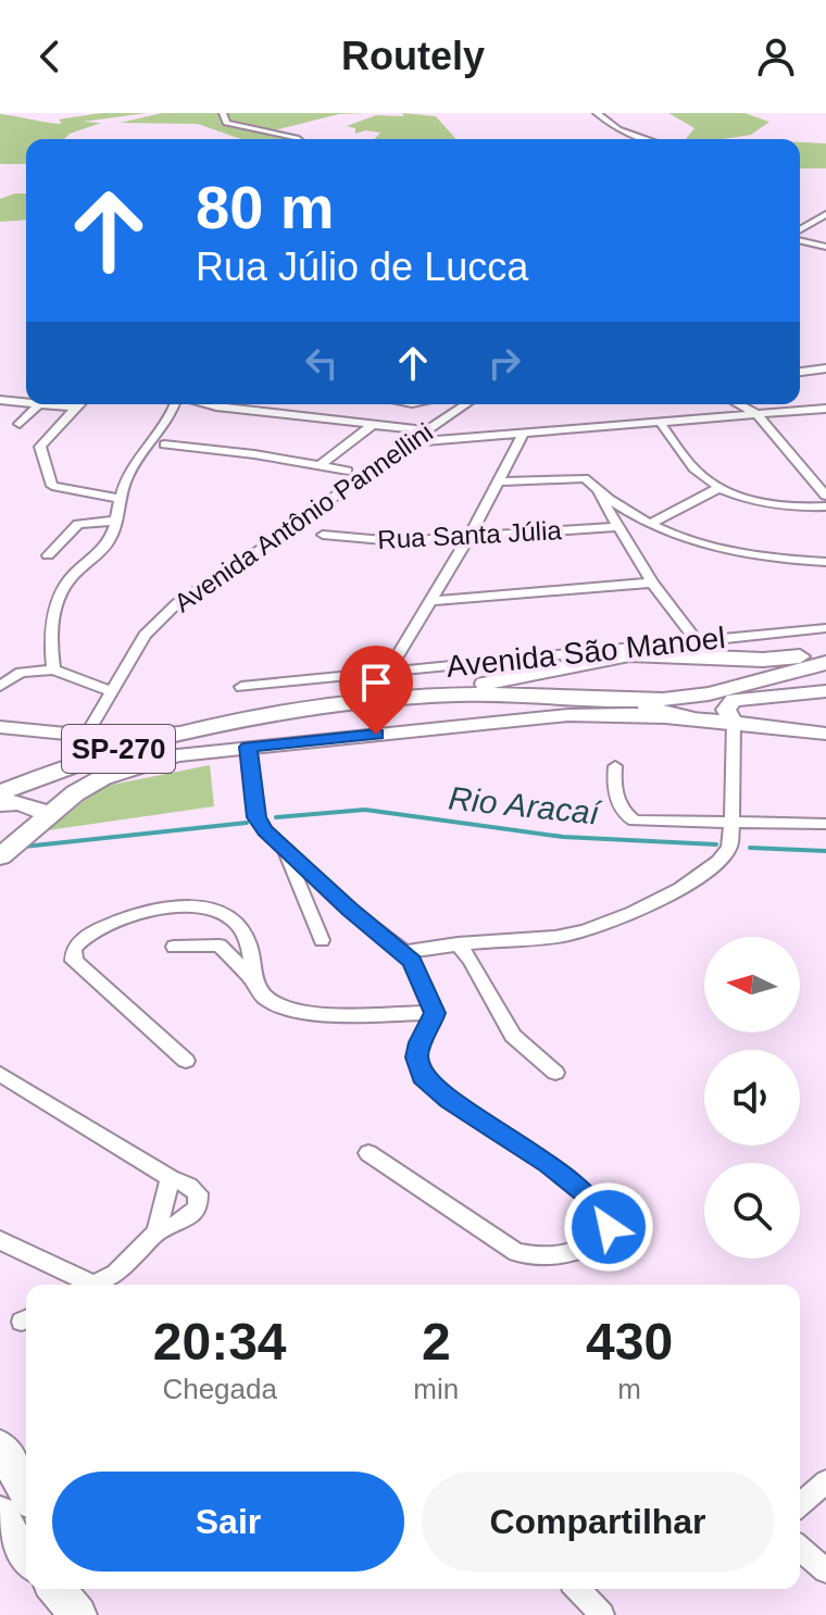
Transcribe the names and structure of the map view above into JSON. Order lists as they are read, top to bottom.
{
  "streets": {
    "main road": ["SP-270"],
    "street": ["Avenida Antônio Pannellini", "Rua Santa Júlia", "Avenida São Manoel"]
  },
  "crossings": [
    ["Avenida Antônio Pannellini", "SP-270"]
  ],
  "water": ["Rio Aracaí"],
  "north": "left",
  "page": {
    "header": "Routely",
    "turn": ["80 m", "Rua Júlio de Lucca"],
    "eta": [
      "20:34",
      "Chegada",
      "2",
      "min",
      "430",
      "m"
    ],
    "buttons": ["Sair", "Compartilhar"]
  }
}
